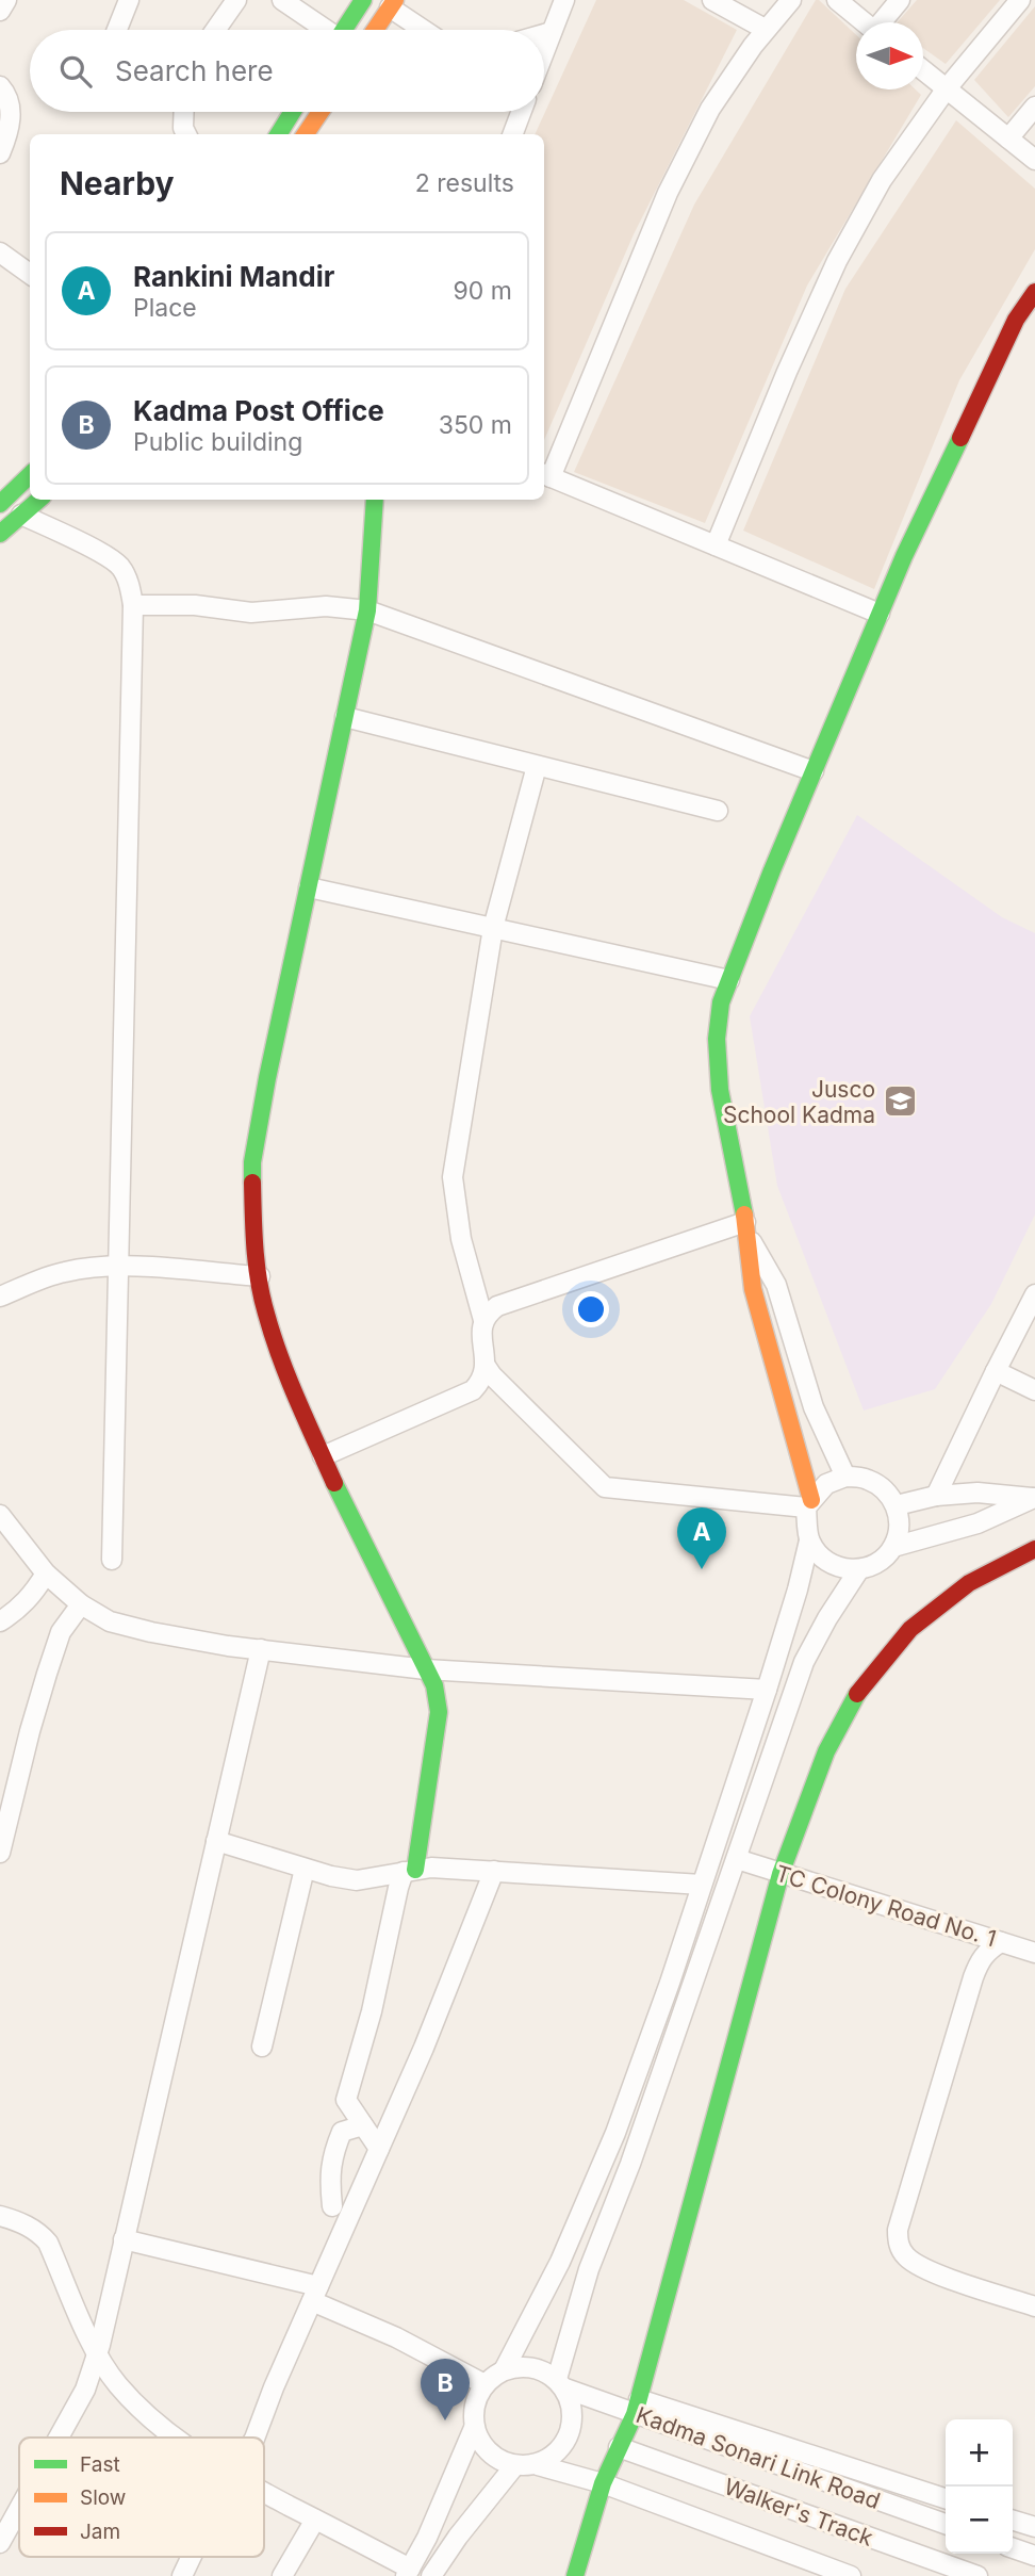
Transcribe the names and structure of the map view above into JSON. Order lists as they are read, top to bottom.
{
  "streets": {
    "street": ["TC Colony Road No. 1", "Kadma Sonari Link Road", "Walker's Track"]
  },
  "places": {
    "school or university": ["Jusco School Kadma"]
  },
  "legend": ["Fast", "Slow", "Jam"],
  "north": "right",
  "page": {
    "search": "Search here",
    "heading": ["Nearby", "2 results"],
    "list": [
      {
        "mark": "A",
        "name": "Rankini Mandir",
        "note": "Place",
        "value": "90 m"
      },
      {
        "mark": "B",
        "name": "Kadma Post Office",
        "note": "Public building",
        "value": "350 m"
      }
    ],
    "pins": ["A", "B"],
    "map_buttons": ["+", "−"]
  }
}
